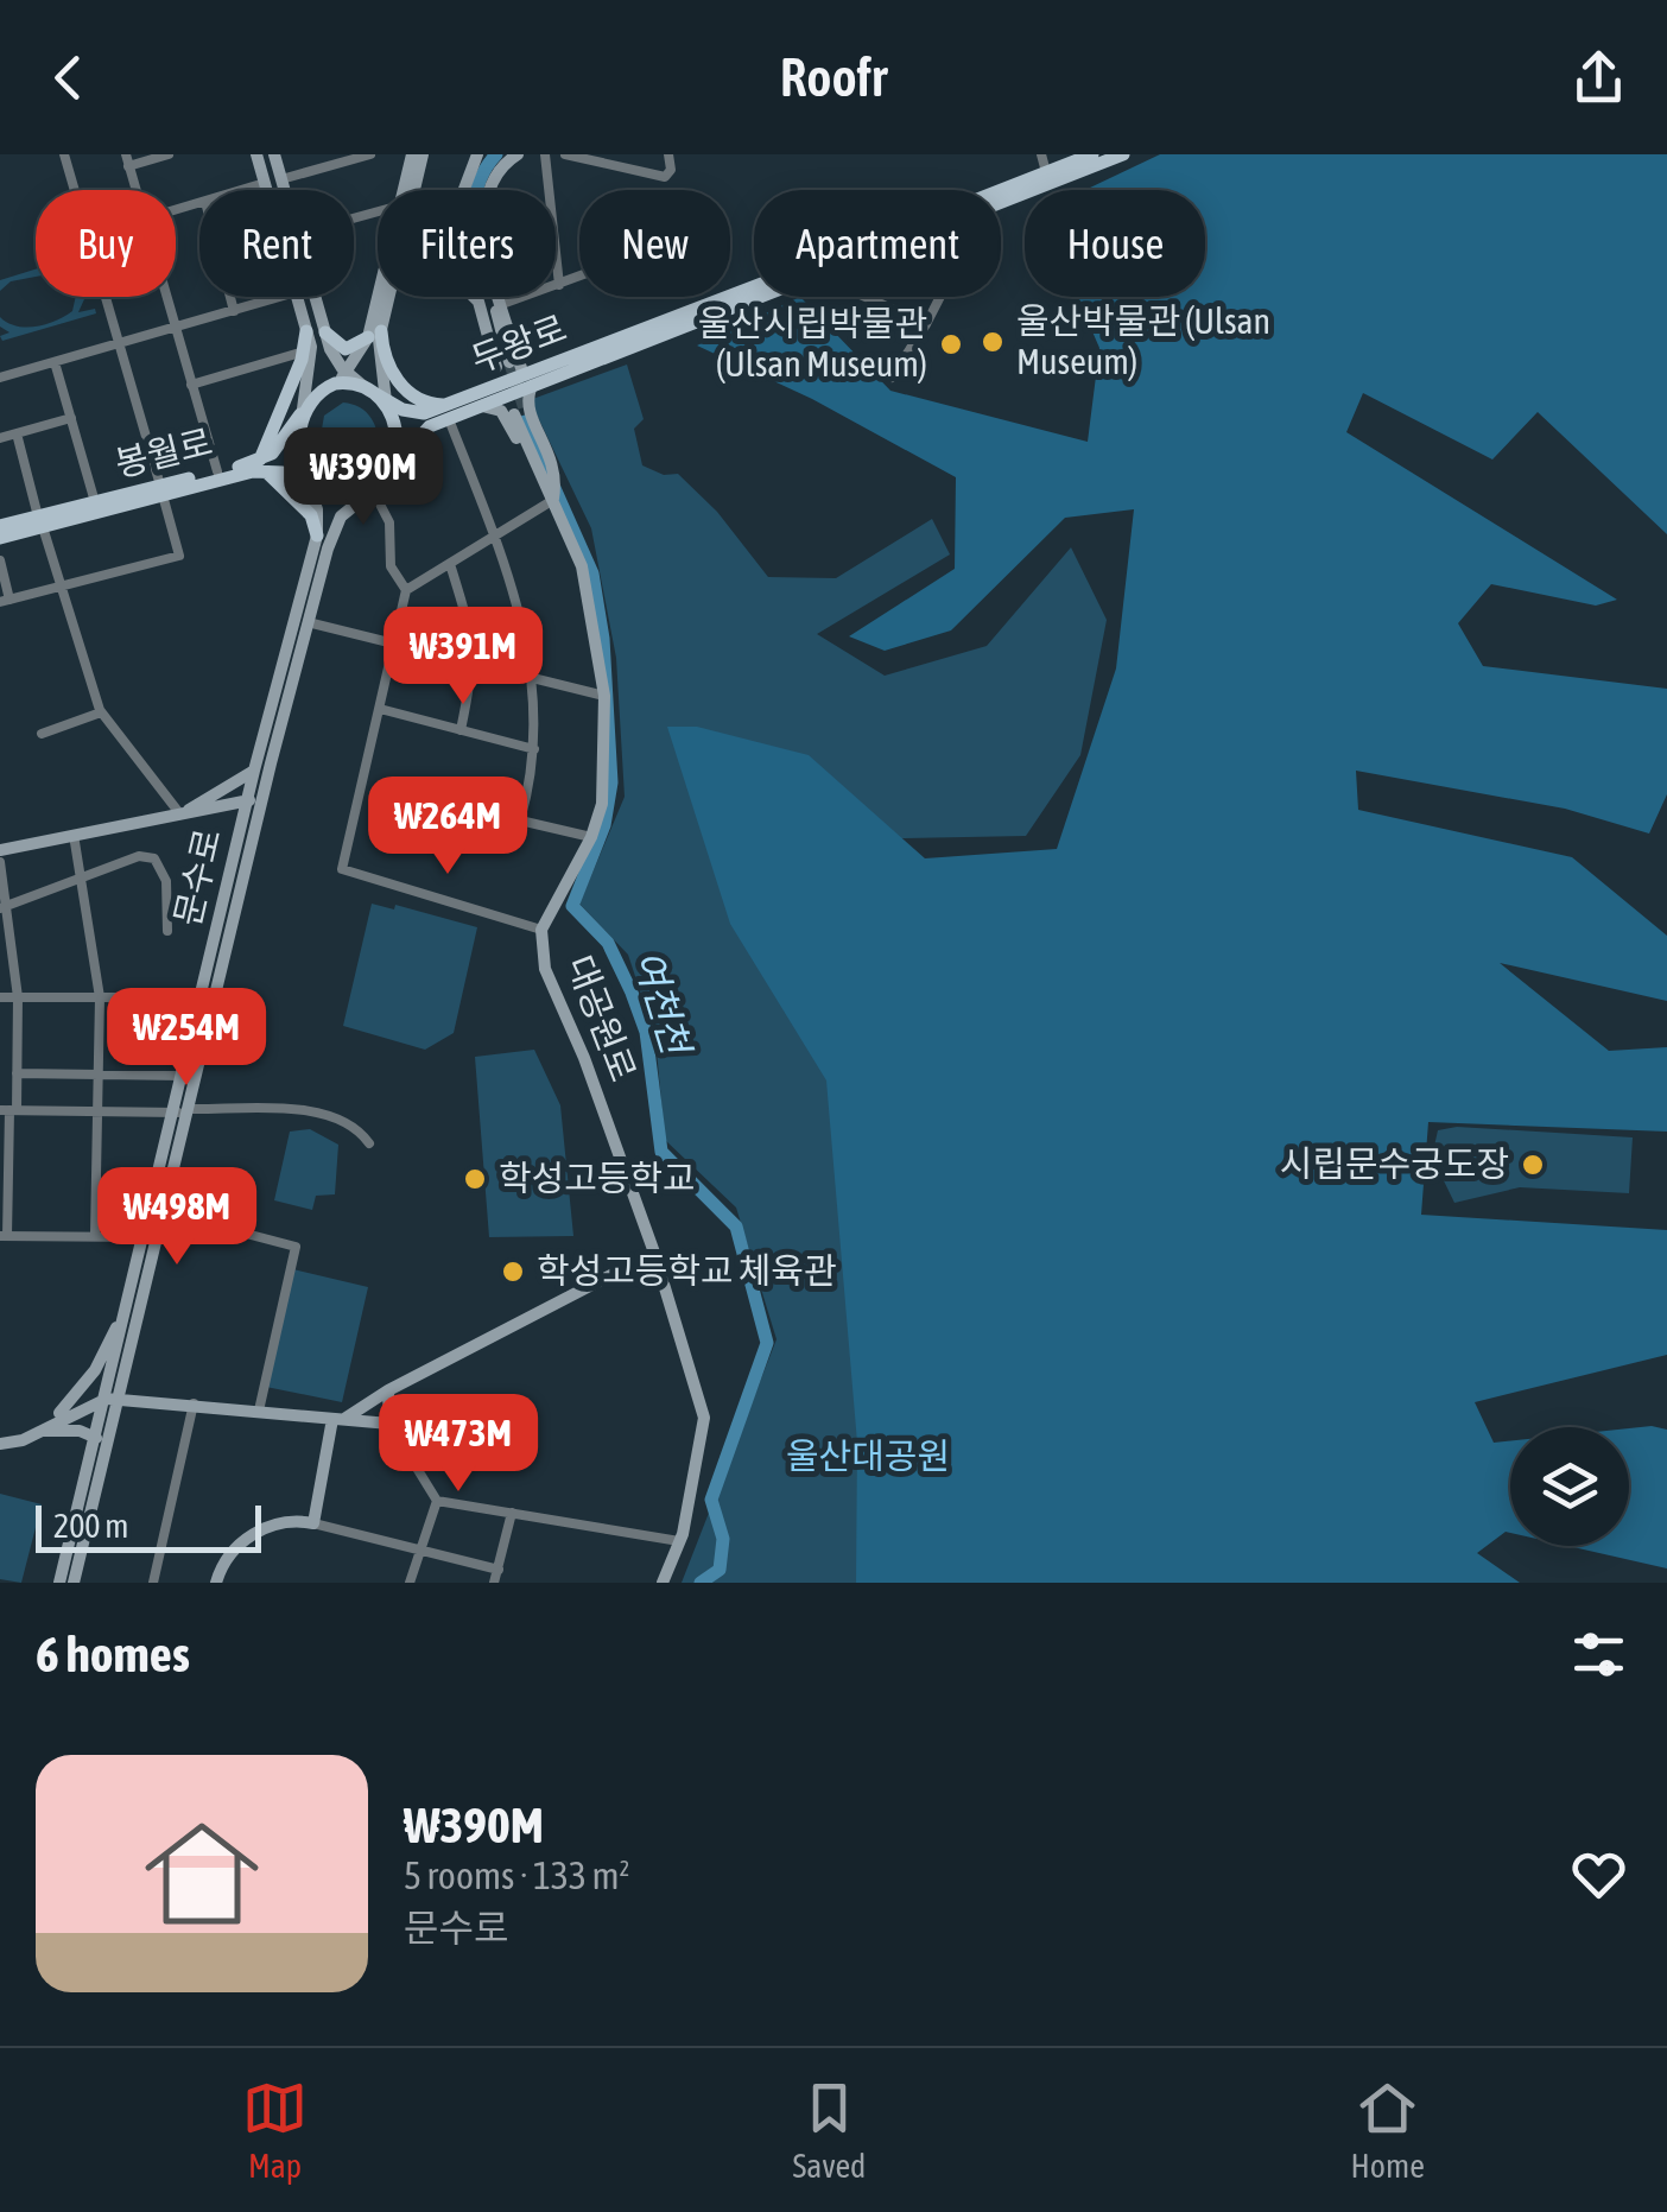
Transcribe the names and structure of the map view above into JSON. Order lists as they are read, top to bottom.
{
  "streets": {
    "main road": ["두왕로", "봉월로"],
    "street": ["문수로", "대공원로"]
  },
  "crossings": [
    ["두왕로", "봉월로"],
    ["두왕로", "문수로"],
    ["봉월로", "문수로"]
  ],
  "water": ["여천천"],
  "parks": ["울산대공원"],
  "places": [
    "울산박물관 (Ulsan Museum)",
    "울산시립박물관 (Ulsan Museum)",
    "시립문수궁도장",
    "학성고등학교",
    "학성고등학교 체육관"
  ],
  "scale_bar": "200 m",
  "page": {
    "header": "Roofr",
    "chip": [
      "Buy",
      "Rent",
      "Filters",
      "New",
      "Apartment",
      "House"
    ],
    "price": [
      "₩390M",
      "₩391M",
      "₩264M",
      "₩254M",
      "₩498M",
      "₩473M"
    ],
    "scale": "200 m",
    "heading": "6 homes",
    "list": [
      {
        "name": "₩390M",
        "note": "5 rooms · 133 m² · 문수로"
      }
    ],
    "tabs": ["Map", "Saved", "Home"]
  }
}
